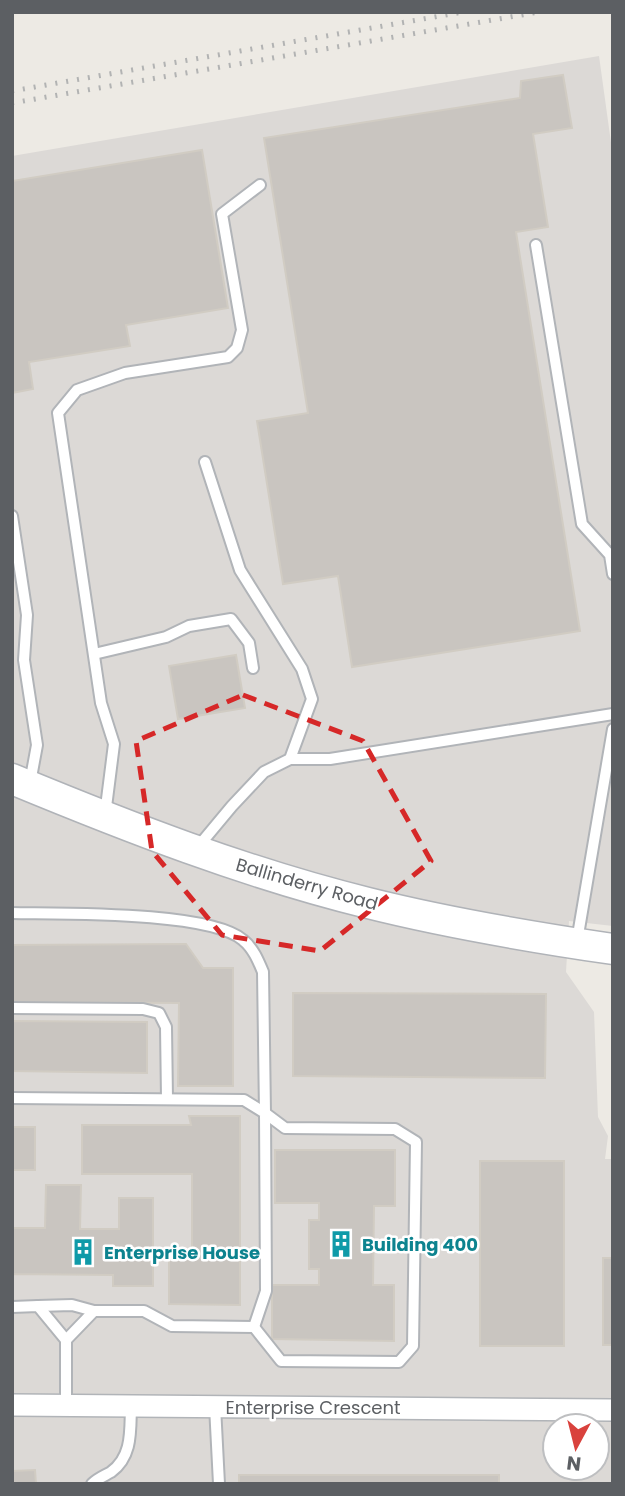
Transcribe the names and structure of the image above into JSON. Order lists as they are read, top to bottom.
{
  "streets": {
    "main road": ["Ballinderry Road"],
    "street": ["Enterprise Crescent"]
  },
  "places": {
    "building": ["Building 400", "Enterprise House"]
  },
  "north": "bottom"
}
